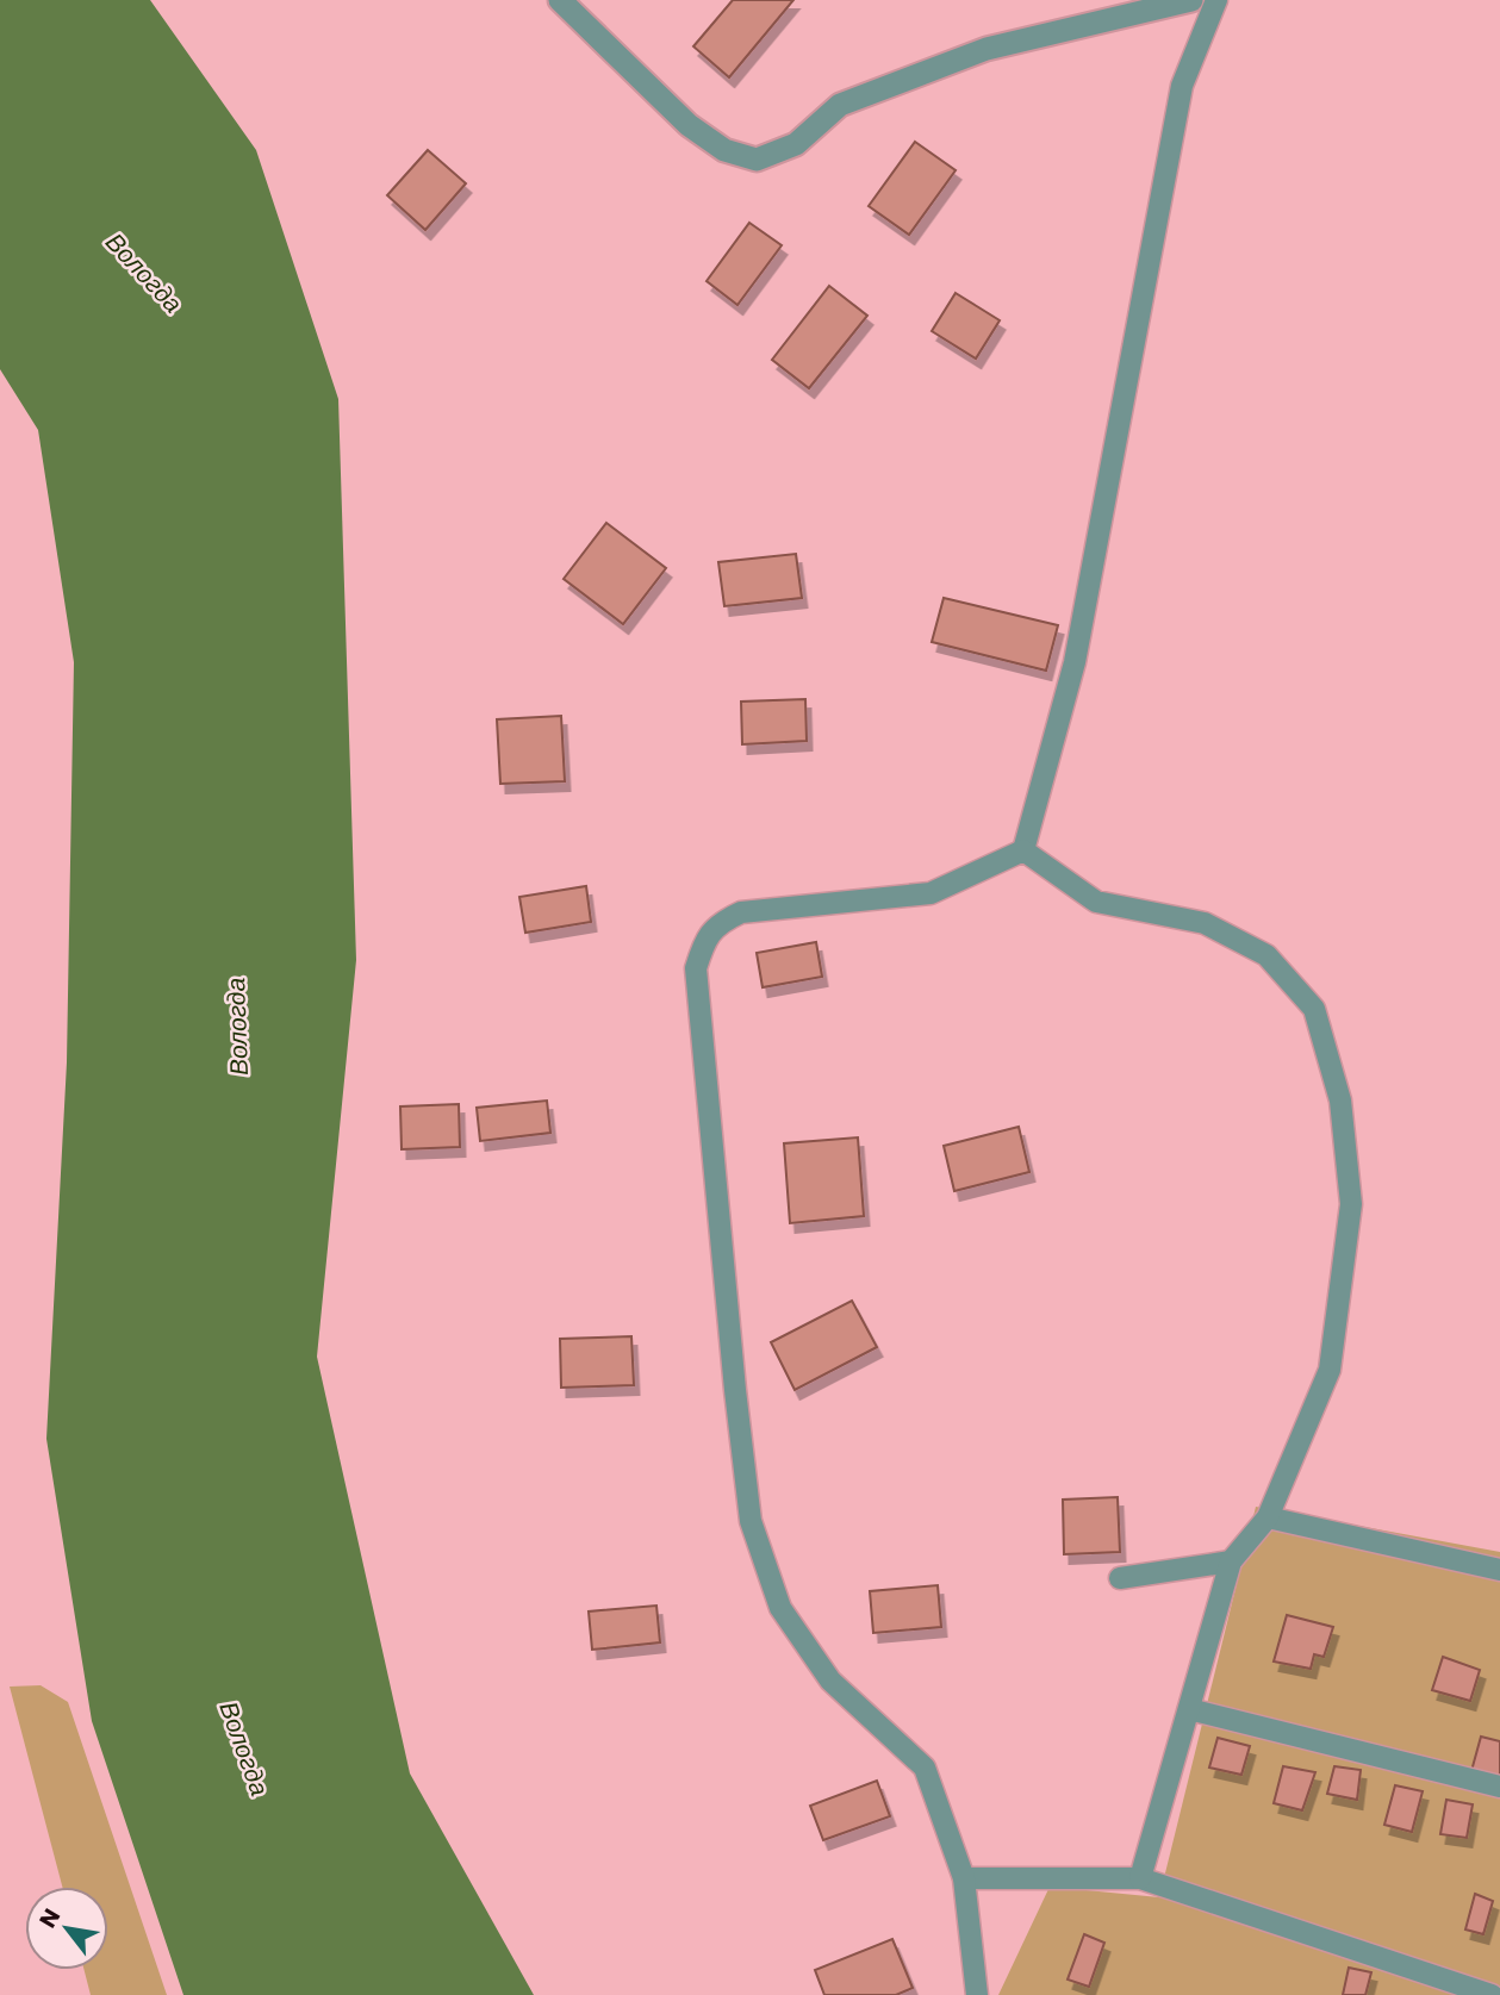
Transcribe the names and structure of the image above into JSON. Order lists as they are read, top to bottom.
{
  "water": ["Вологда"],
  "north": "top left"
}
